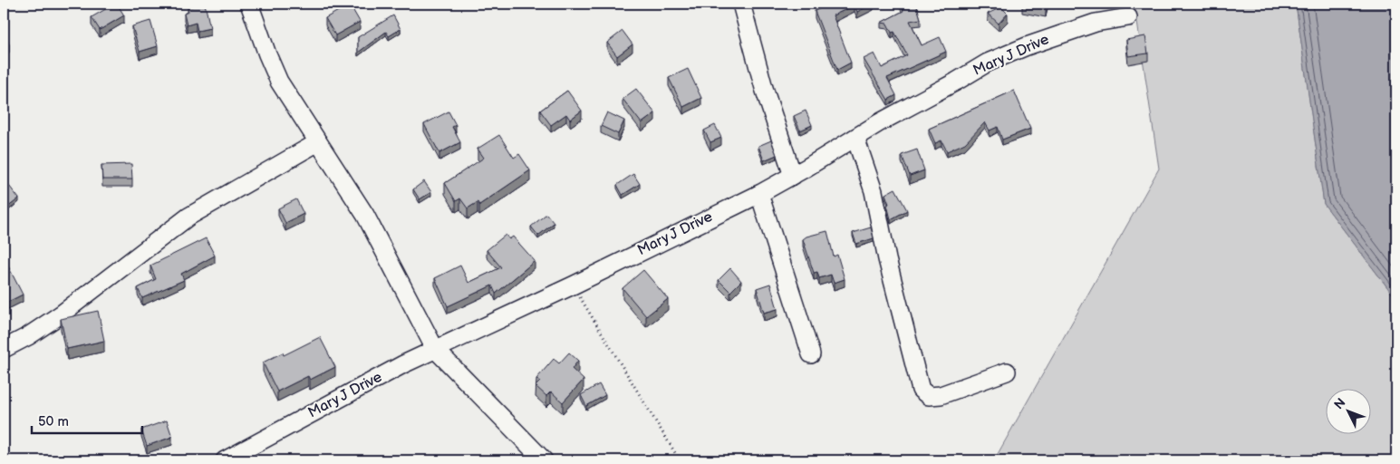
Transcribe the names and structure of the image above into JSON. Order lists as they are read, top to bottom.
{
  "streets": {
    "street": ["Mary J Drive"]
  },
  "scale_bar": "50 m",
  "north": "top left"
}
